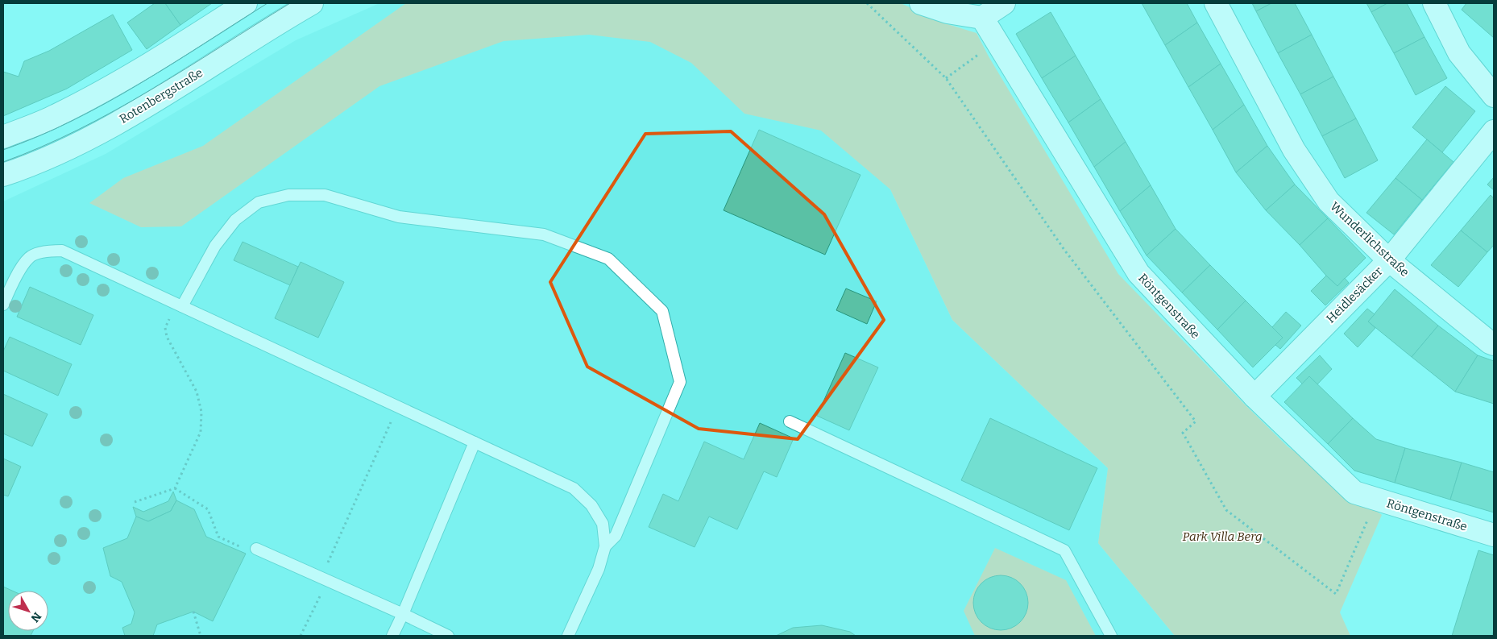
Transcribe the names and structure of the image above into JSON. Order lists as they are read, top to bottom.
{
  "streets": {
    "street": [
      "Rotenbergstraße",
      "Wunderlichstraße",
      "Heidlesäcker",
      "Röntgenstraße"
    ]
  },
  "crossings": [
    ["Wunderlichstraße", "Heidlesäcker"],
    ["Heidlesäcker", "Röntgenstraße"]
  ],
  "parks": ["Park Villa Berg"],
  "north": "bottom right"
}
